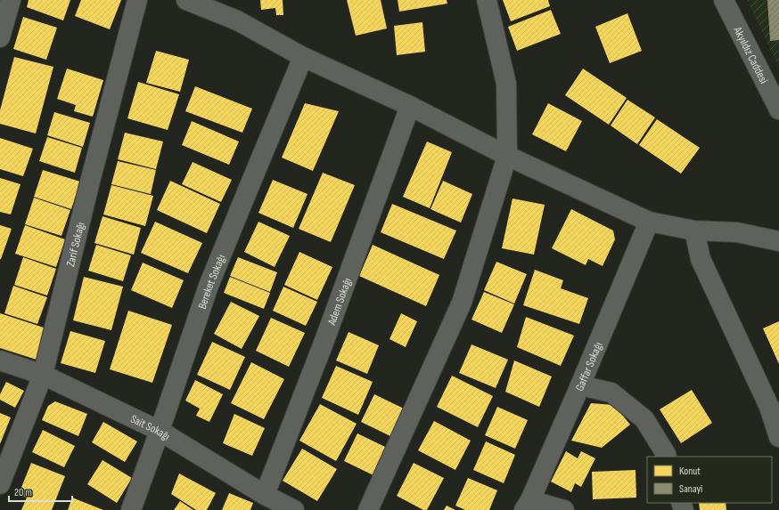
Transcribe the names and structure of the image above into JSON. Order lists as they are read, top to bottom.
{
  "streets": {
    "street": [
      "Akyıldız Caddesi",
      "Zarif Sokağı",
      "Bereket Sokağı",
      "Adem Sokağı",
      "Gaffar Sokağı",
      "Sait Sokağı"
    ]
  },
  "crossings": [
    ["Zarif Sokağı", "Sait Sokağı"],
    ["Bereket Sokağı", "Sait Sokağı"],
    ["Adem Sokağı", "Sait Sokağı"]
  ],
  "legend": ["Konut", "Sanayi"],
  "scale_bar": "20 m"
}
